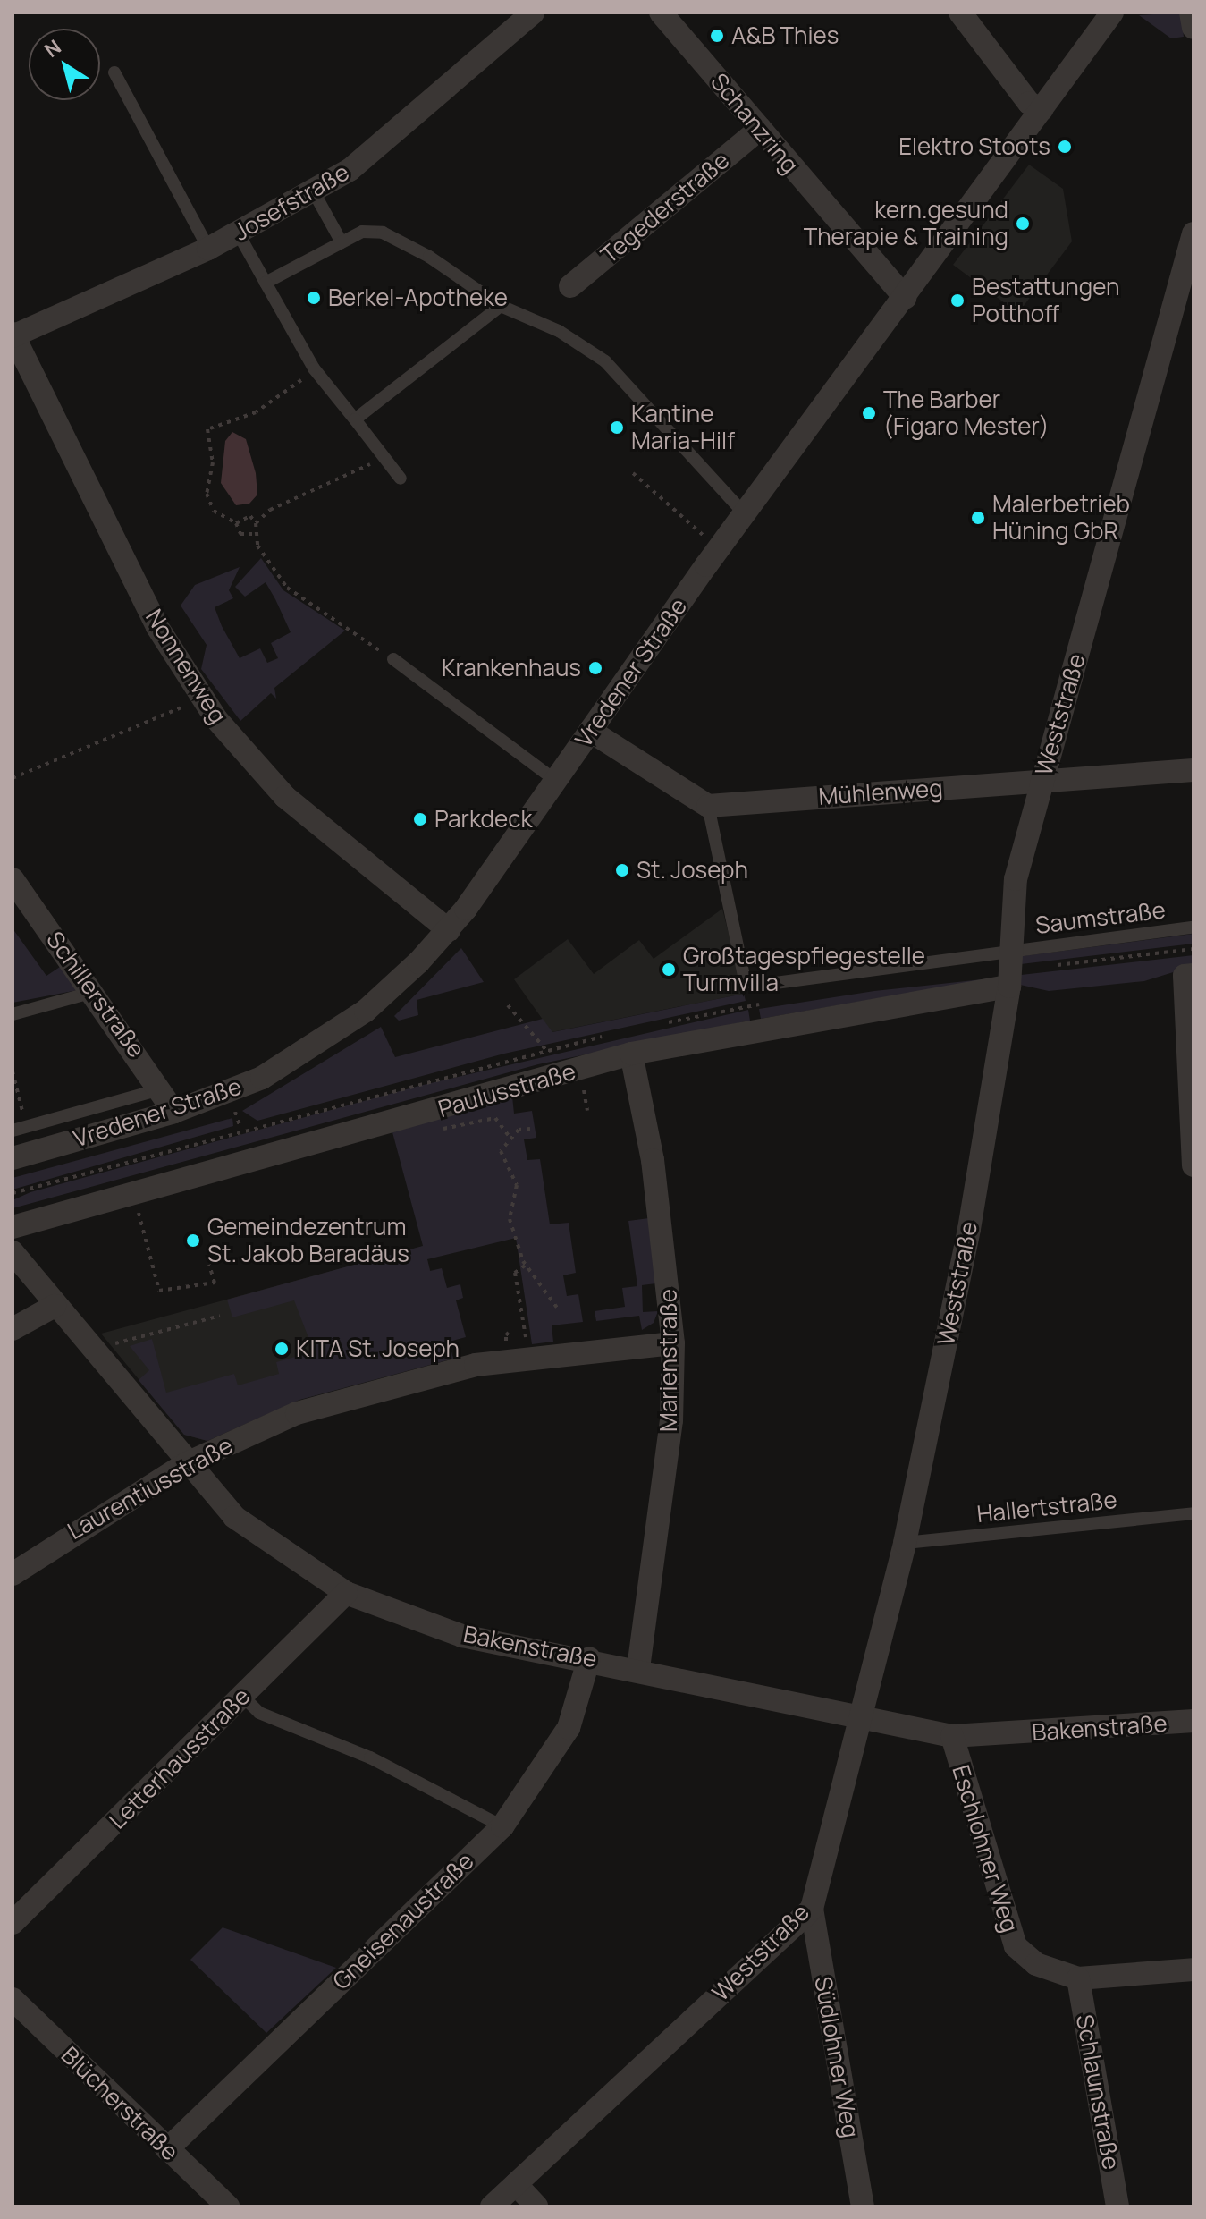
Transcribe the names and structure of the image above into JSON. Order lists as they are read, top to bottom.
{
  "streets": {
    "street": [
      "Schanzring",
      "Josefstraße",
      "Tegederstraße",
      "Nonnenweg",
      "Vredener Straße",
      "Weststraße",
      "Mühlenweg",
      "Schillerstraße",
      "Paulusstraße",
      "Marienstraße",
      "Laurentiusstraße",
      "Bakenstraße",
      "Letterhausstraße",
      "Eschlohner Weg",
      "Gneisenaustraße",
      "Südlohner Weg",
      "Schlaunstraße",
      "Blücherstraße"
    ],
    "lane": ["Saumstraße", "Hallertstraße"]
  },
  "crossings": [
    ["Schanzring", "Tegederstraße"],
    ["Schanzring", "Vredener Straße"],
    ["Josefstraße", "Nonnenweg"],
    ["Nonnenweg", "Vredener Straße"],
    ["Vredener Straße", "Schillerstraße"],
    ["Weststraße", "Mühlenweg"],
    ["Weststraße", "Saumstraße"],
    ["Weststraße", "Paulusstraße"],
    ["Weststraße", "Hallertstraße"],
    ["Weststraße", "Bakenstraße"],
    ["Weststraße", "Südlohner Weg"],
    ["Mühlenweg", "Saumstraße"],
    ["Paulusstraße", "Marienstraße"],
    ["Marienstraße", "Laurentiusstraße"],
    ["Marienstraße", "Bakenstraße"],
    ["Laurentiusstraße", "Bakenstraße"],
    ["Bakenstraße", "Letterhausstraße"],
    ["Bakenstraße", "Eschlohner Weg"],
    ["Bakenstraße", "Gneisenaustraße"],
    ["Eschlohner Weg", "Schlaunstraße"],
    ["Gneisenaustraße", "Blücherstraße"]
  ],
  "places": [
    "A&B Thies",
    "Elektro Stoots",
    "kern.gesund Therapie & Training",
    "Berkel-Apotheke",
    "Bestattungen Potthoff",
    "The Barber (Figaro Mester)",
    "Kantine Maria-Hilf",
    "Malerbetrieb Hüning GbR",
    "Krankenhaus",
    "Parkdeck",
    "St. Joseph",
    "Großtagespflegestelle Turmvilla",
    "Gemeindezentrum St. Jakob Baradäus",
    "KITA St. Joseph"
  ],
  "north": "top left"
}
